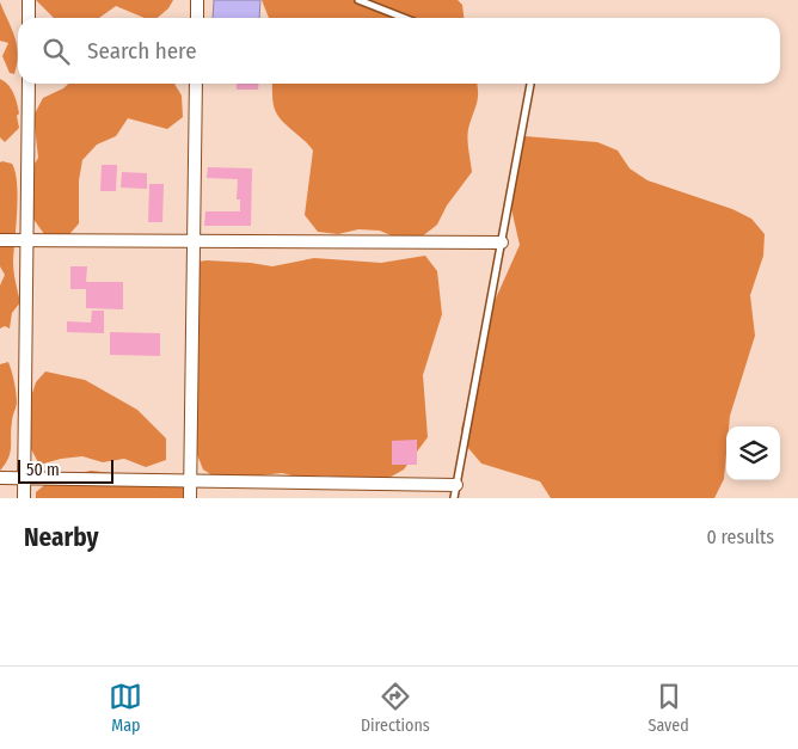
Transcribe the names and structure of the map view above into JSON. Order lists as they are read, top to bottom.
{
  "scale_bar": "50 m",
  "page": {
    "search": "Search here",
    "scale": "50 m",
    "heading": ["Nearby", "0 results"],
    "nav": ["Map", "Directions", "Saved"]
  }
}
